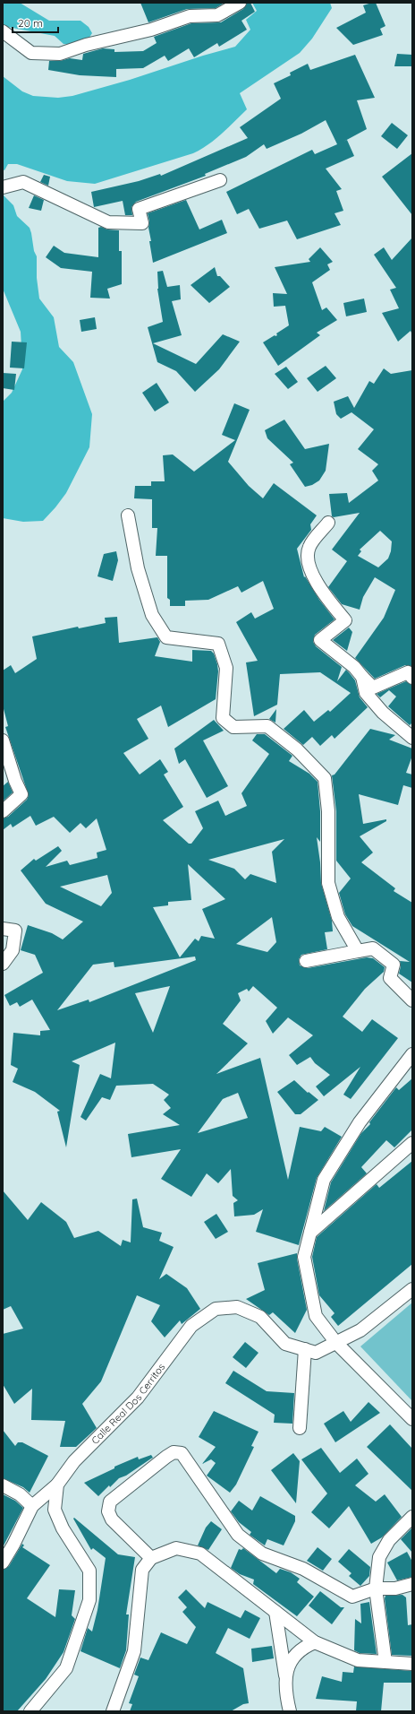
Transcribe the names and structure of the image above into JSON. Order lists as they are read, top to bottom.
{
  "streets": {
    "street": ["Calle Real Dos Cerritos"]
  },
  "scale_bar": "20 m"
}
